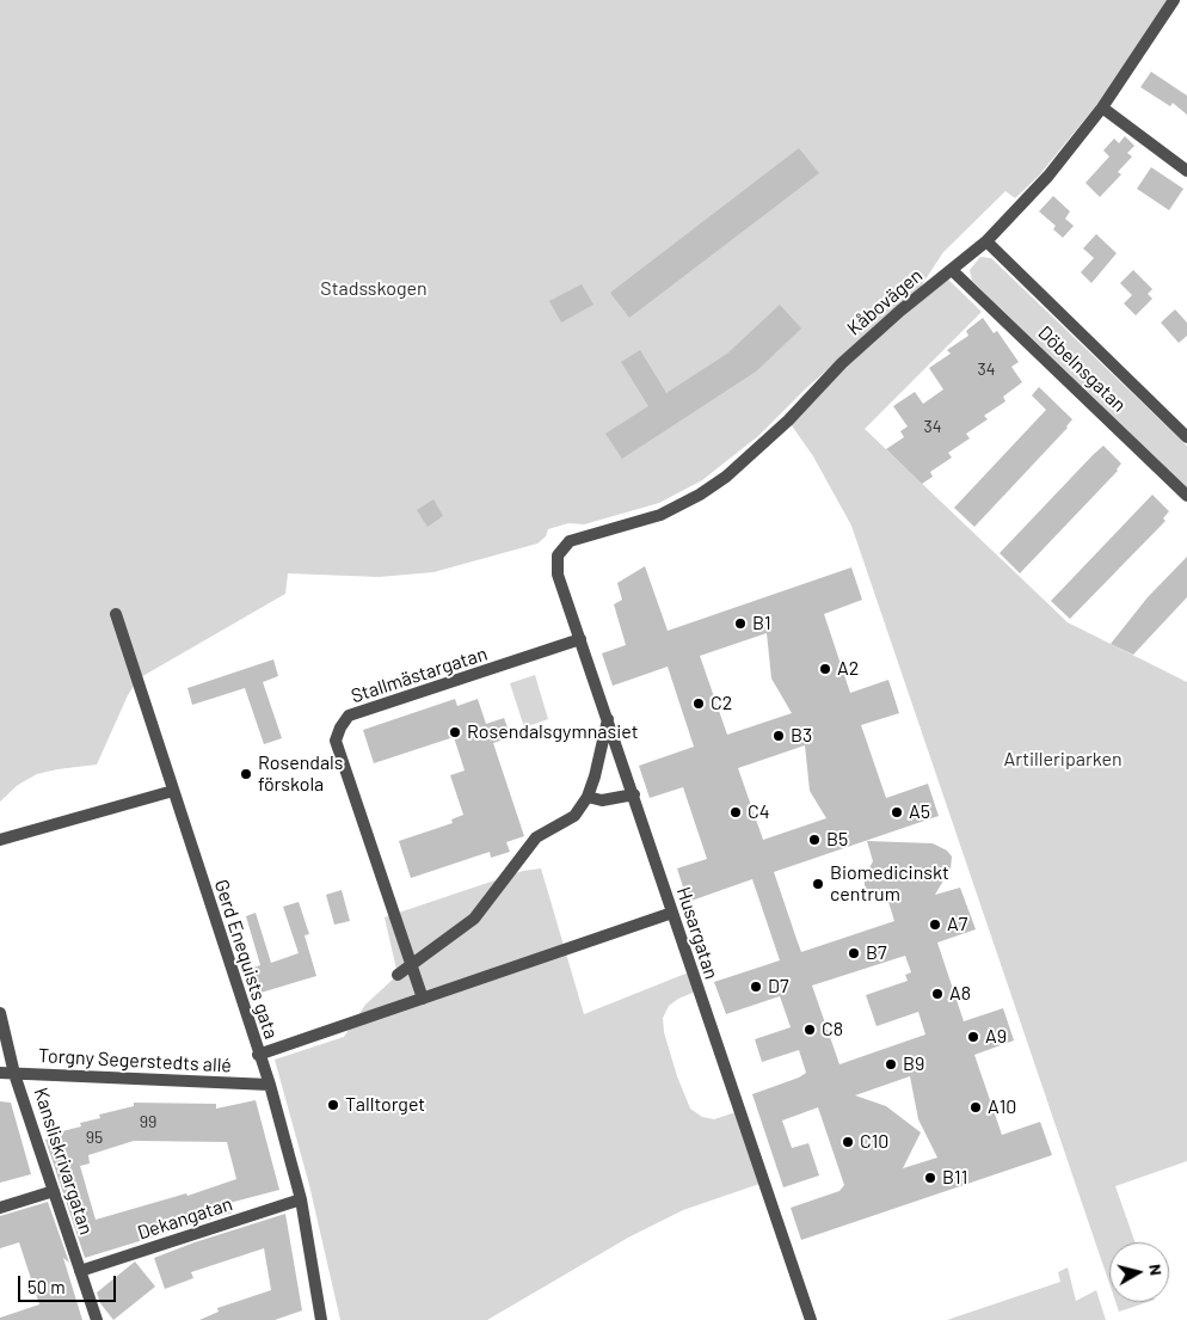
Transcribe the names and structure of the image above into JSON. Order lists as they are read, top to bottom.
{
  "streets": {
    "street": [
      "Kåbovägen",
      "Döbelnsgatan",
      "Stallmästargatan",
      "Husargatan",
      "Gerd Enequists gata",
      "Torgny Segerstedts allé",
      "Kansliskrivargatan",
      "Dekangatan"
    ]
  },
  "crossings": [
    ["Kåbovägen", "Döbelnsgatan"],
    ["Kåbovägen", "Husargatan"],
    ["Stallmästargatan", "Husargatan"],
    ["Gerd Enequists gata", "Torgny Segerstedts allé"],
    ["Gerd Enequists gata", "Dekangatan"],
    ["Torgny Segerstedts allé", "Kansliskrivargatan"],
    ["Kansliskrivargatan", "Dekangatan"]
  ],
  "parks": ["Stadsskogen", "Artilleriparken"],
  "places": [
    "B1",
    "A2",
    "C2",
    "Rosendalsgymnasiet",
    "B3",
    "Rosendals förskola",
    "C4",
    "A5",
    "B5",
    "Biomedicinskt centrum",
    "A7",
    "B7",
    "D7",
    "A8",
    "C8",
    "A9",
    "B9",
    "Talltorget",
    "A10",
    "C10",
    "B11"
  ],
  "house_numbers": [
    "34",
    "34",
    "99",
    "95"
  ],
  "scale_bar": "50 m",
  "north": "right"
}
